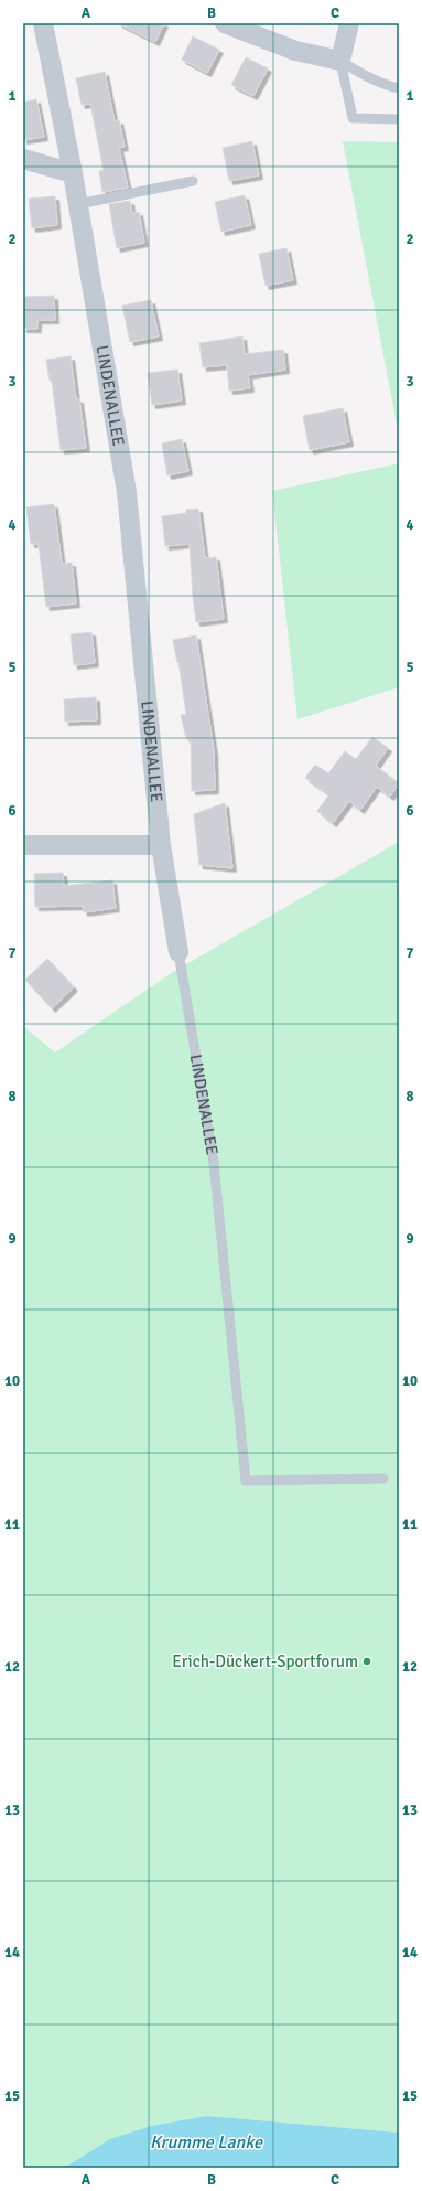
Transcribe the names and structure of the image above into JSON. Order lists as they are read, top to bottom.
{
  "streets": {
    "street": ["LINDENALLEE"]
  },
  "water": ["Krumme Lanke"],
  "places": ["Erich-Dückert-Sportforum"],
  "grid": {
    "columns": ["A", "B", "C"],
    "rows": [
      "1",
      "2",
      "3",
      "4",
      "5",
      "6",
      "7",
      "8",
      "9",
      "10",
      "11",
      "12",
      "13",
      "14",
      "15"
    ]
  }
}
